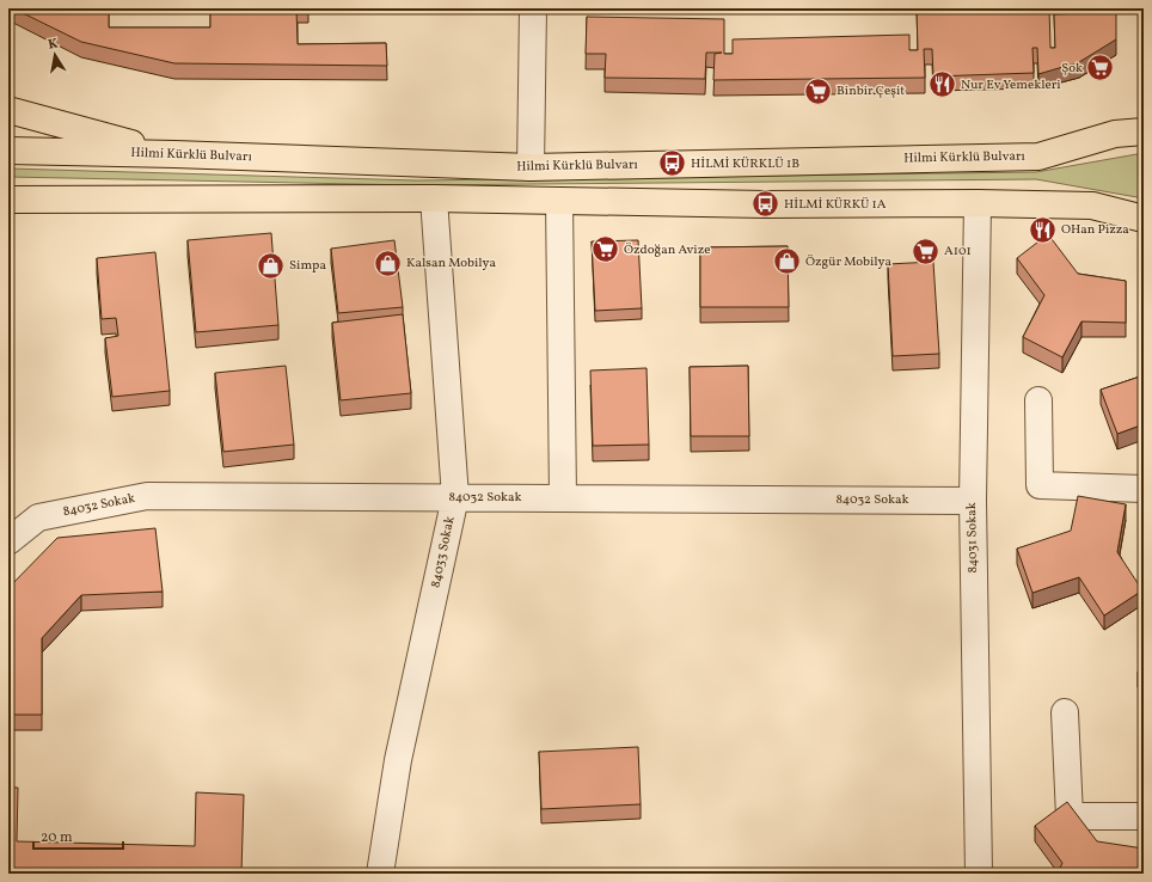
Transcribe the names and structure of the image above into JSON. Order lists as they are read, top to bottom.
{
  "streets": {
    "main road": ["Hilmi Kürklü Bulvarı"],
    "street": ["84032 Sokak", "84031 Sokak", "84033 Sokak"]
  },
  "crossings": [
    ["84032 Sokak", "84031 Sokak"],
    ["84032 Sokak", "84033 Sokak"]
  ],
  "places": {
    "supermarket": [
      "Şok",
      "Binbir Çeşit",
      "Özdoğan Avize",
      "A101"
    ],
    "restaurant": ["Nur Ev Yemekleri", "OHan Pizza"],
    "bus stop": ["HİLMİ KÜRKLÜ 1B", "HİLMİ KÜRKÜ 1A"],
    "shop": ["Özgür Mobilya", "Kalsan Mobilya", "Simpa"]
  },
  "scale_bar": "20 m",
  "north": "top"
}
